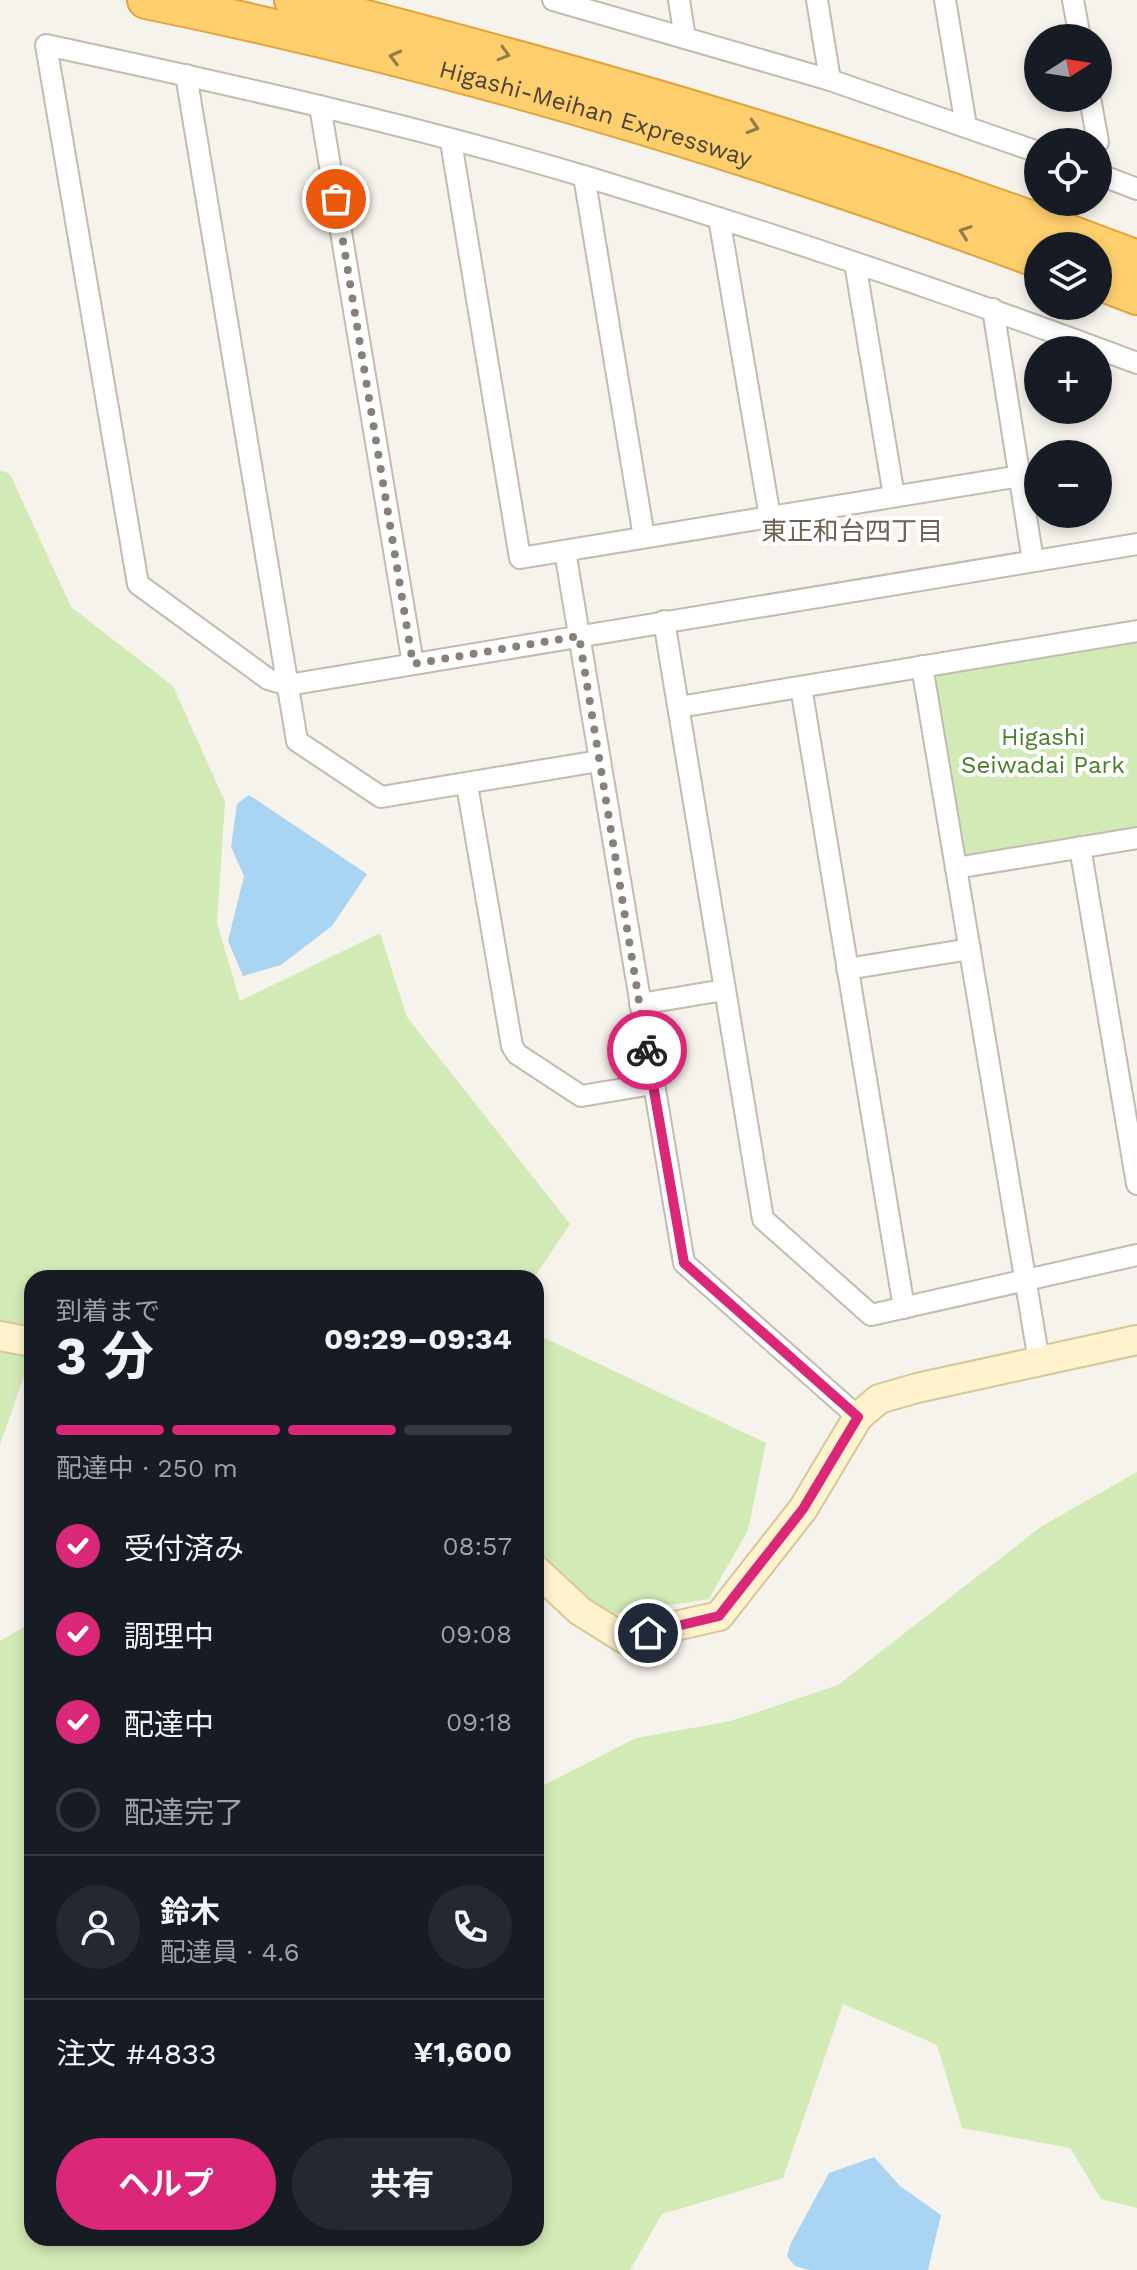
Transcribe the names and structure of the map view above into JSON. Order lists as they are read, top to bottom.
{
  "streets": {
    "highway": ["Higashi-Meihan Expressway"]
  },
  "districts": ["東正和台四丁目"],
  "parks": ["Higashi Seiwadai Park"],
  "north": "right",
  "page": {
    "map_buttons": ["+", "−"],
    "heading": ["3 分", "到着まで", "09:29–09:34"],
    "panel": [
      "鈴木",
      "配達員 · 4.6",
      "注文 #4833",
      "¥1,600"
    ],
    "bar": "配達中 · 250 m",
    "list": [
      ["受付済み", "08:57"],
      ["調理中", "09:08"],
      ["配達中", "09:18"],
      "配達完了"
    ],
    "buttons": ["ヘルプ", "共有"]
  }
}
